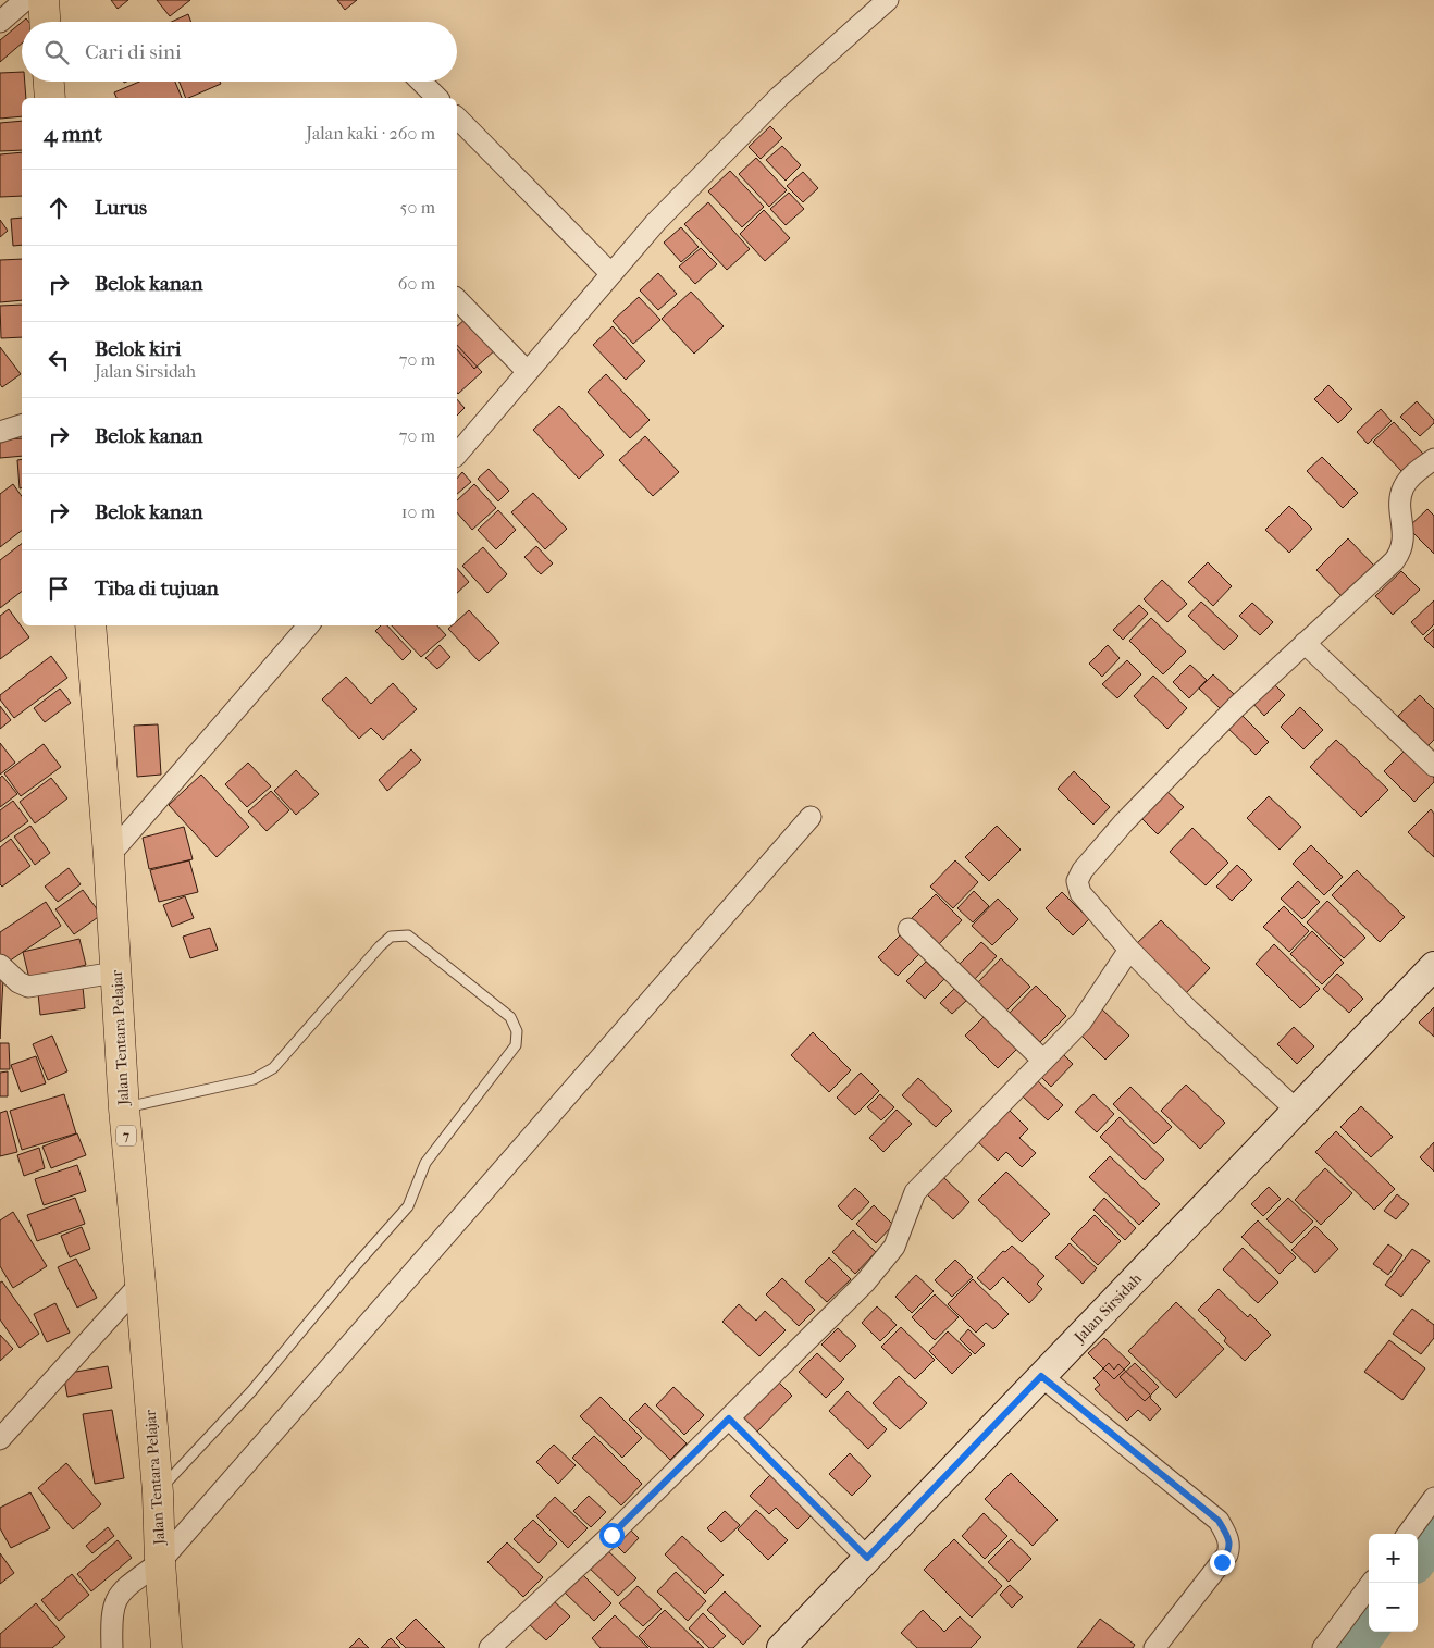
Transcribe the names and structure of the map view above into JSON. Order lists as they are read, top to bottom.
{
  "streets": {
    "highway": ["Jalan Tentara Pelajar", "7"],
    "street": ["Jalan Sirsidah"]
  },
  "page": {
    "search": "Cari di sini",
    "heading": ["4 mnt", "Jalan kaki · 260 m"],
    "list": [
      ["Lurus", "50 m"],
      ["Belok kanan", "60 m"],
      ["Belok kiri", "Jalan Sirsidah", "70 m"],
      ["Belok kanan", "70 m"],
      ["Belok kanan", "10 m"],
      "Tiba di tujuan"
    ],
    "map_buttons": ["+", "−"]
  }
}
